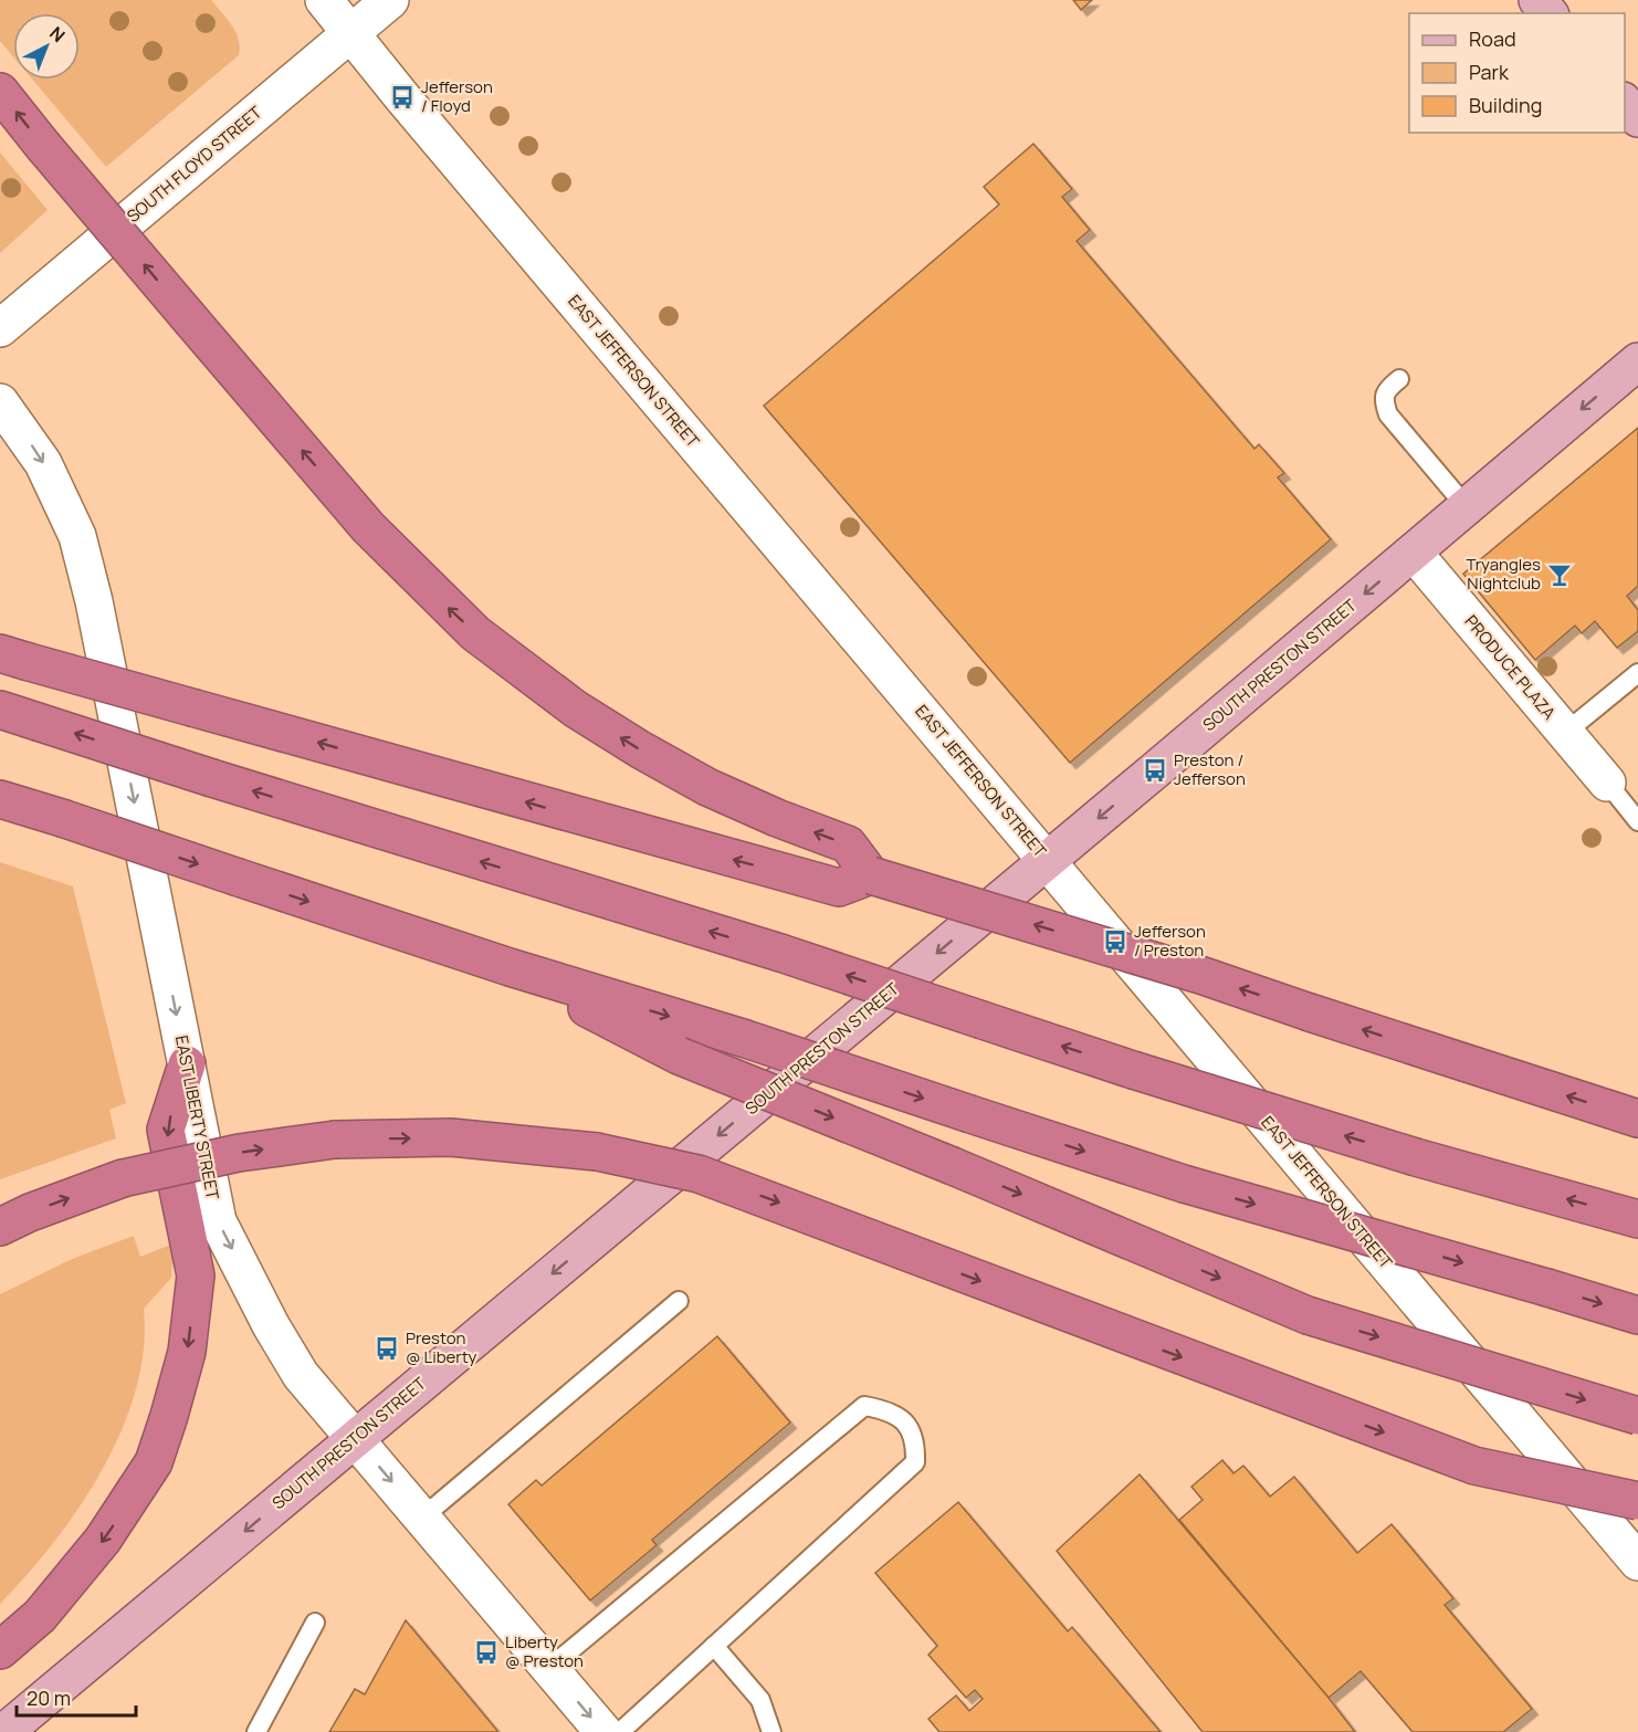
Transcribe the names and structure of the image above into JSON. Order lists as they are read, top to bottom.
{
  "streets": {
    "main road": [
      "SOUTH FLOYD STREET",
      "EAST JEFFERSON STREET",
      "SOUTH PRESTON STREET",
      "PRODUCE PLAZA",
      "EAST LIBERTY STREET"
    ]
  },
  "crossings": [
    ["SOUTH FLOYD STREET", "EAST JEFFERSON STREET"],
    ["EAST JEFFERSON STREET", "SOUTH PRESTON STREET"],
    ["SOUTH PRESTON STREET", "PRODUCE PLAZA"],
    ["SOUTH PRESTON STREET", "EAST LIBERTY STREET"]
  ],
  "one_way": ["SOUTH PRESTON STREET", "EAST LIBERTY STREET"],
  "places": {
    "bus stop": [
      "Jefferson / Floyd",
      "Preston / Jefferson",
      "Jefferson / Preston",
      "Preston @ Liberty",
      "Liberty @ Preston"
    ],
    "bar": ["Tryangles Nightclub"]
  },
  "legend": ["Road", "Park", "Building"],
  "scale_bar": "20 m",
  "north": "top right"
}
